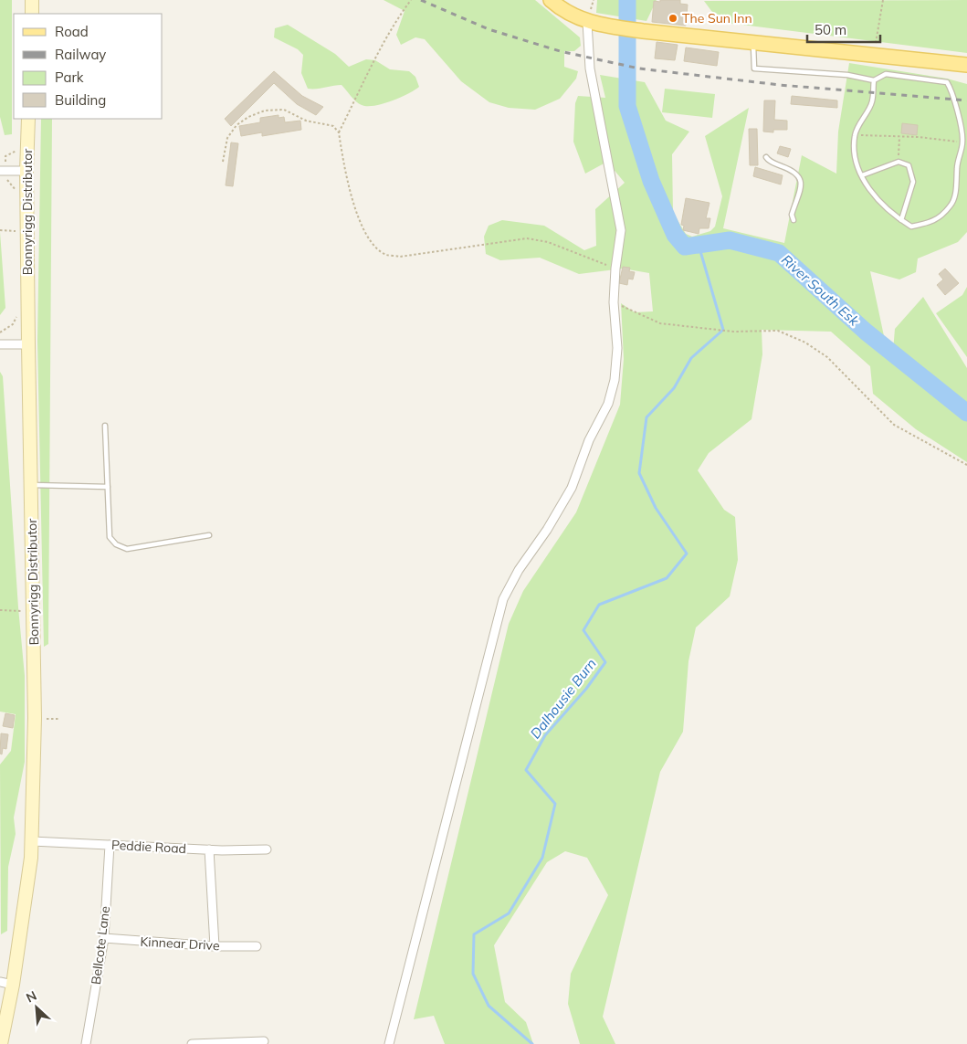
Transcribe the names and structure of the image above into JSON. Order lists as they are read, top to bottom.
{
  "streets": {
    "main road": ["Bonnyrigg Distributor"],
    "street": ["Peddie Road", "Kinnear Drive", "Bellcote Lane"]
  },
  "crossings": [
    ["Bonnyrigg Distributor", "Peddie Road"],
    ["Peddie Road", "Bellcote Lane"],
    ["Kinnear Drive", "Bellcote Lane"]
  ],
  "water": ["River South Esk", "Dalhousie Burn"],
  "places": ["The Sun Inn"],
  "legend": [
    "Road",
    "Railway",
    "Park",
    "Building"
  ],
  "scale_bar": "50 m",
  "north": "top left"
}
